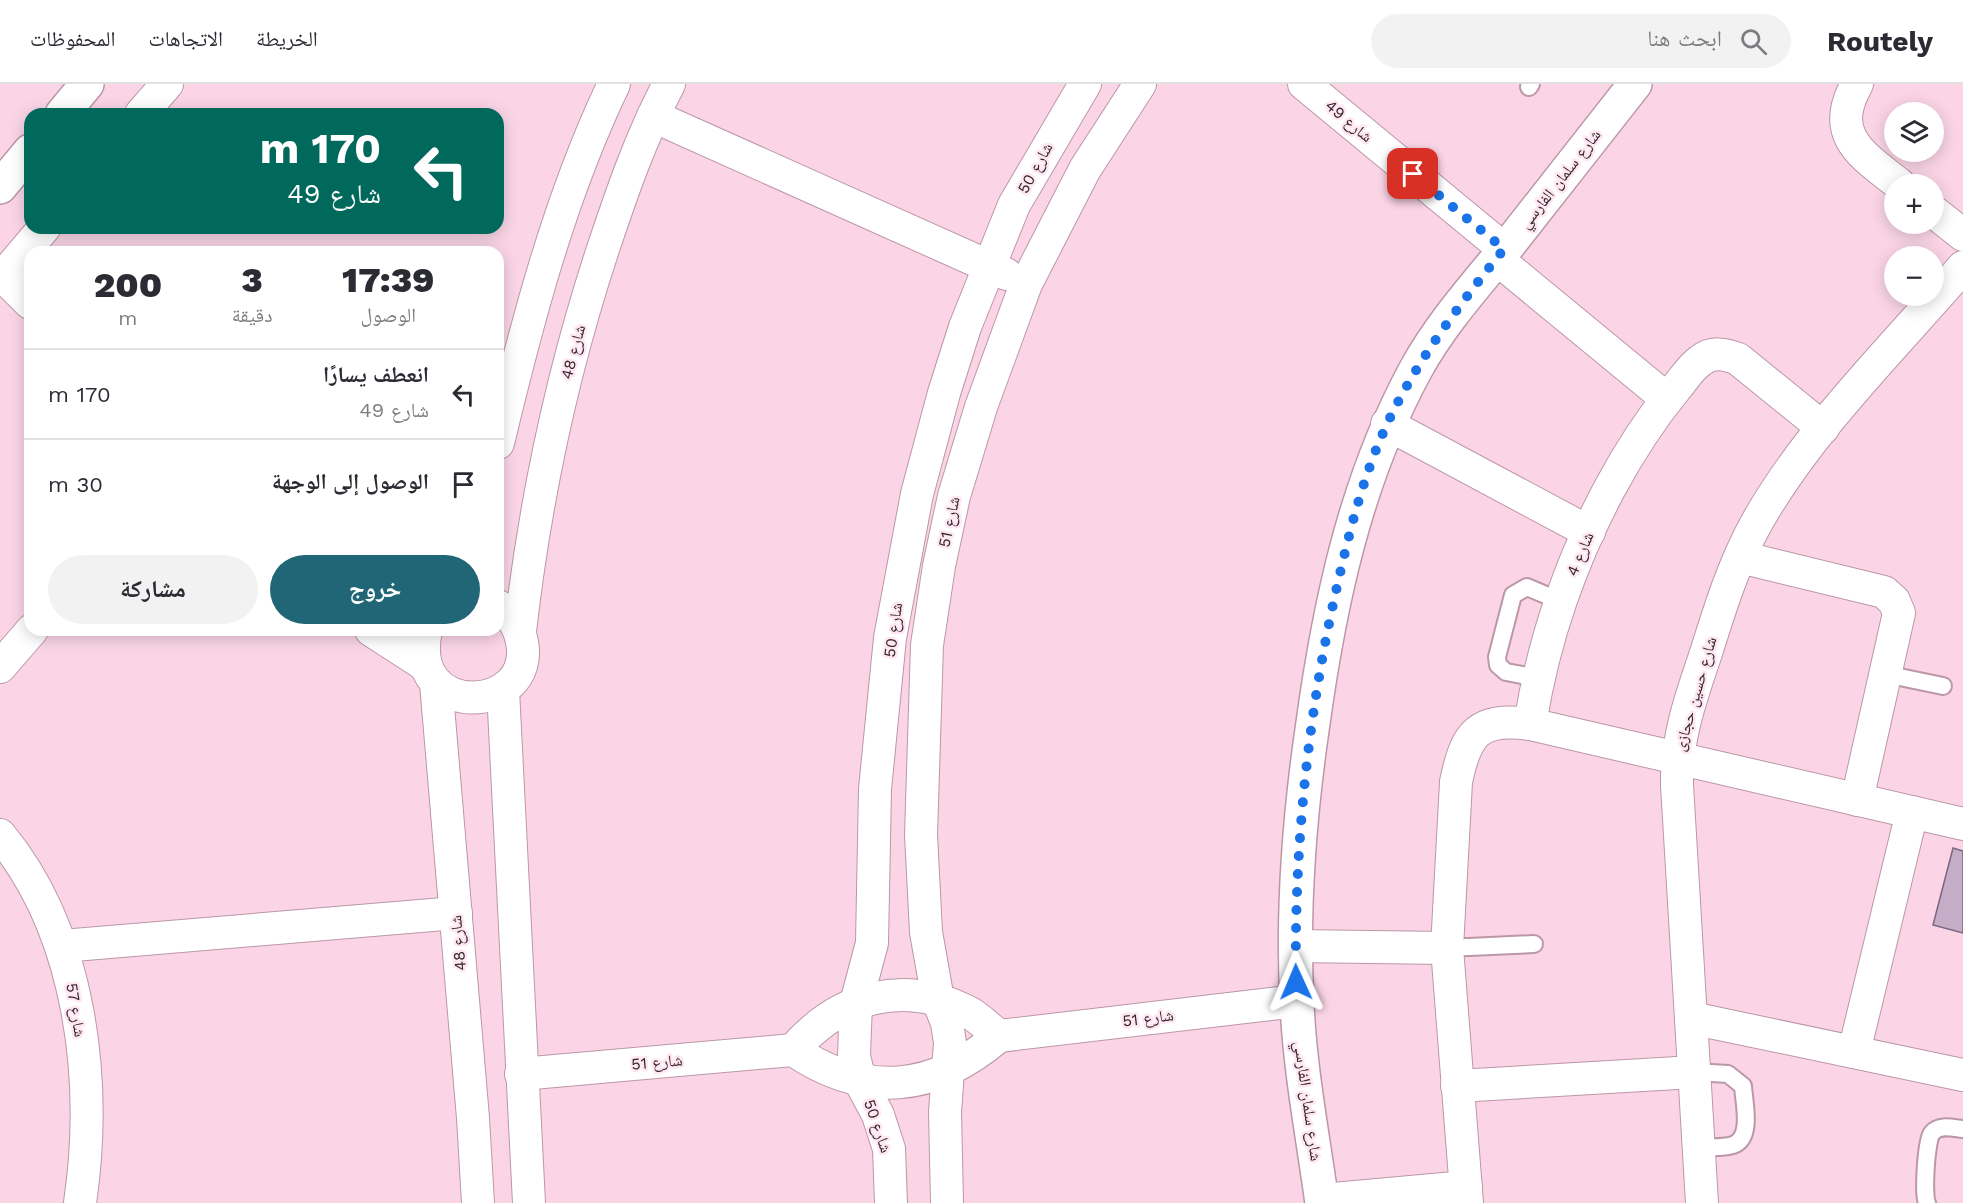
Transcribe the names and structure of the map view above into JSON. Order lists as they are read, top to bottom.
{
  "streets": {
    "main road": ["شارع سلمان الفارسي"],
    "street": [
      "شارع 49",
      "شارع 50",
      "شارع 48",
      "شارع 51",
      "شارع 4",
      "شارع حسين حجازى",
      "شارع 57"
    ]
  },
  "crossings": [
    ["شارع 49", "شارع سلمان الفارسي"],
    ["شارع 50", "شارع 51"],
    ["شارع سلمان الفارسي", "شارع 51"],
    ["شارع 4", "شارع حسين حجازى"]
  ],
  "page": {
    "header": "Routely",
    "search": "ابحث هنا",
    "nav": ["الخريطة", "الاتجاهات", "المحفوظات"],
    "map_buttons": ["+", "−"],
    "turn": ["170 m", "شارع 49"],
    "eta": [
      "17:39",
      "الوصول",
      "3",
      "دقيقة",
      "200",
      "m"
    ],
    "list": [
      {
        "name": "انعطف يسارًا",
        "note": "شارع 49",
        "value": "170 m"
      },
      {
        "name": "الوصول إلى الوجهة",
        "value": "30 m"
      }
    ],
    "buttons": ["خروج", "مشاركة"]
  }
}
